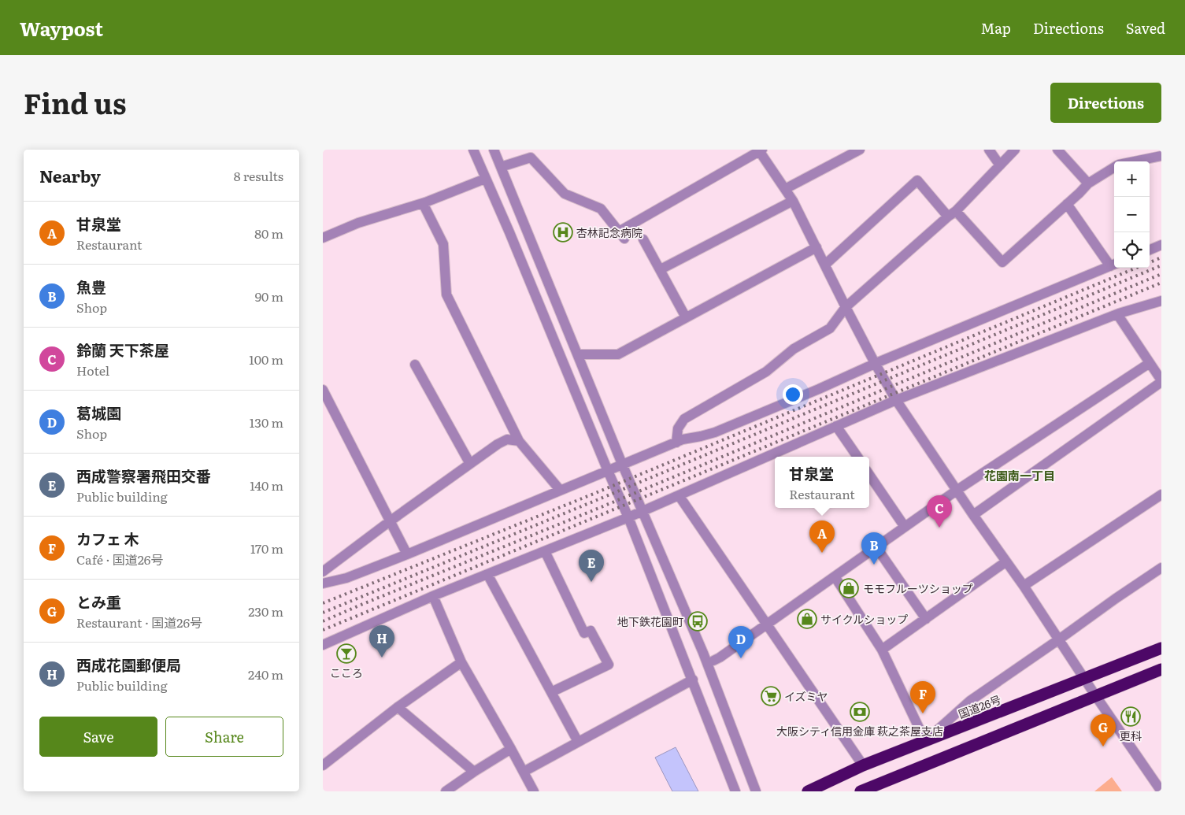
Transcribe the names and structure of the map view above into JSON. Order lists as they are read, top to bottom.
{
  "streets": {
    "highway": ["国道26号"]
  },
  "districts": ["花園南一丁目"],
  "places": {
    "hospital": ["杏林記念病院"],
    "shop": ["モモフルーツショップ", "サイクルショップ"],
    "bus stop": ["地下鉄花園町"],
    "bar": ["こころ"],
    "supermarket": ["イズミヤ"],
    "bank": ["大阪シティ信用金庫 萩之茶屋支店"],
    "restaurant": ["更科"]
  },
  "page": {
    "header": "Waypost",
    "nav": ["Map", "Directions", "Saved"],
    "title": "Find us",
    "buttons": [
      "Directions",
      ["Save", "Share"]
    ],
    "heading": ["Nearby", "8 results"],
    "map_buttons": ["+", "−"],
    "list": [
      {
        "mark": "A",
        "name": "甘泉堂",
        "note": "Restaurant",
        "value": "80 m"
      },
      {
        "mark": "B",
        "name": "魚豊",
        "note": "Shop",
        "value": "90 m"
      },
      {
        "mark": "C",
        "name": "鈴蘭 天下茶屋",
        "note": "Hotel",
        "value": "100 m"
      },
      {
        "mark": "D",
        "name": "葛城園",
        "note": "Shop",
        "value": "130 m"
      },
      {
        "mark": "E",
        "name": "西成警察署飛田交番",
        "note": "Public building",
        "value": "140 m"
      },
      {
        "mark": "F",
        "name": "カフェ 木",
        "note": "Café · 国道26号",
        "value": "170 m"
      },
      {
        "mark": "G",
        "name": "とみ重",
        "note": "Restaurant · 国道26号",
        "value": "230 m"
      },
      {
        "mark": "H",
        "name": "西成花園郵便局",
        "note": "Public building",
        "value": "240 m"
      }
    ],
    "popup": ["甘泉堂", "Restaurant"],
    "pins": [
      "C",
      "A",
      "B",
      "E",
      "H",
      "D",
      "F",
      "G"
    ]
  }
}
